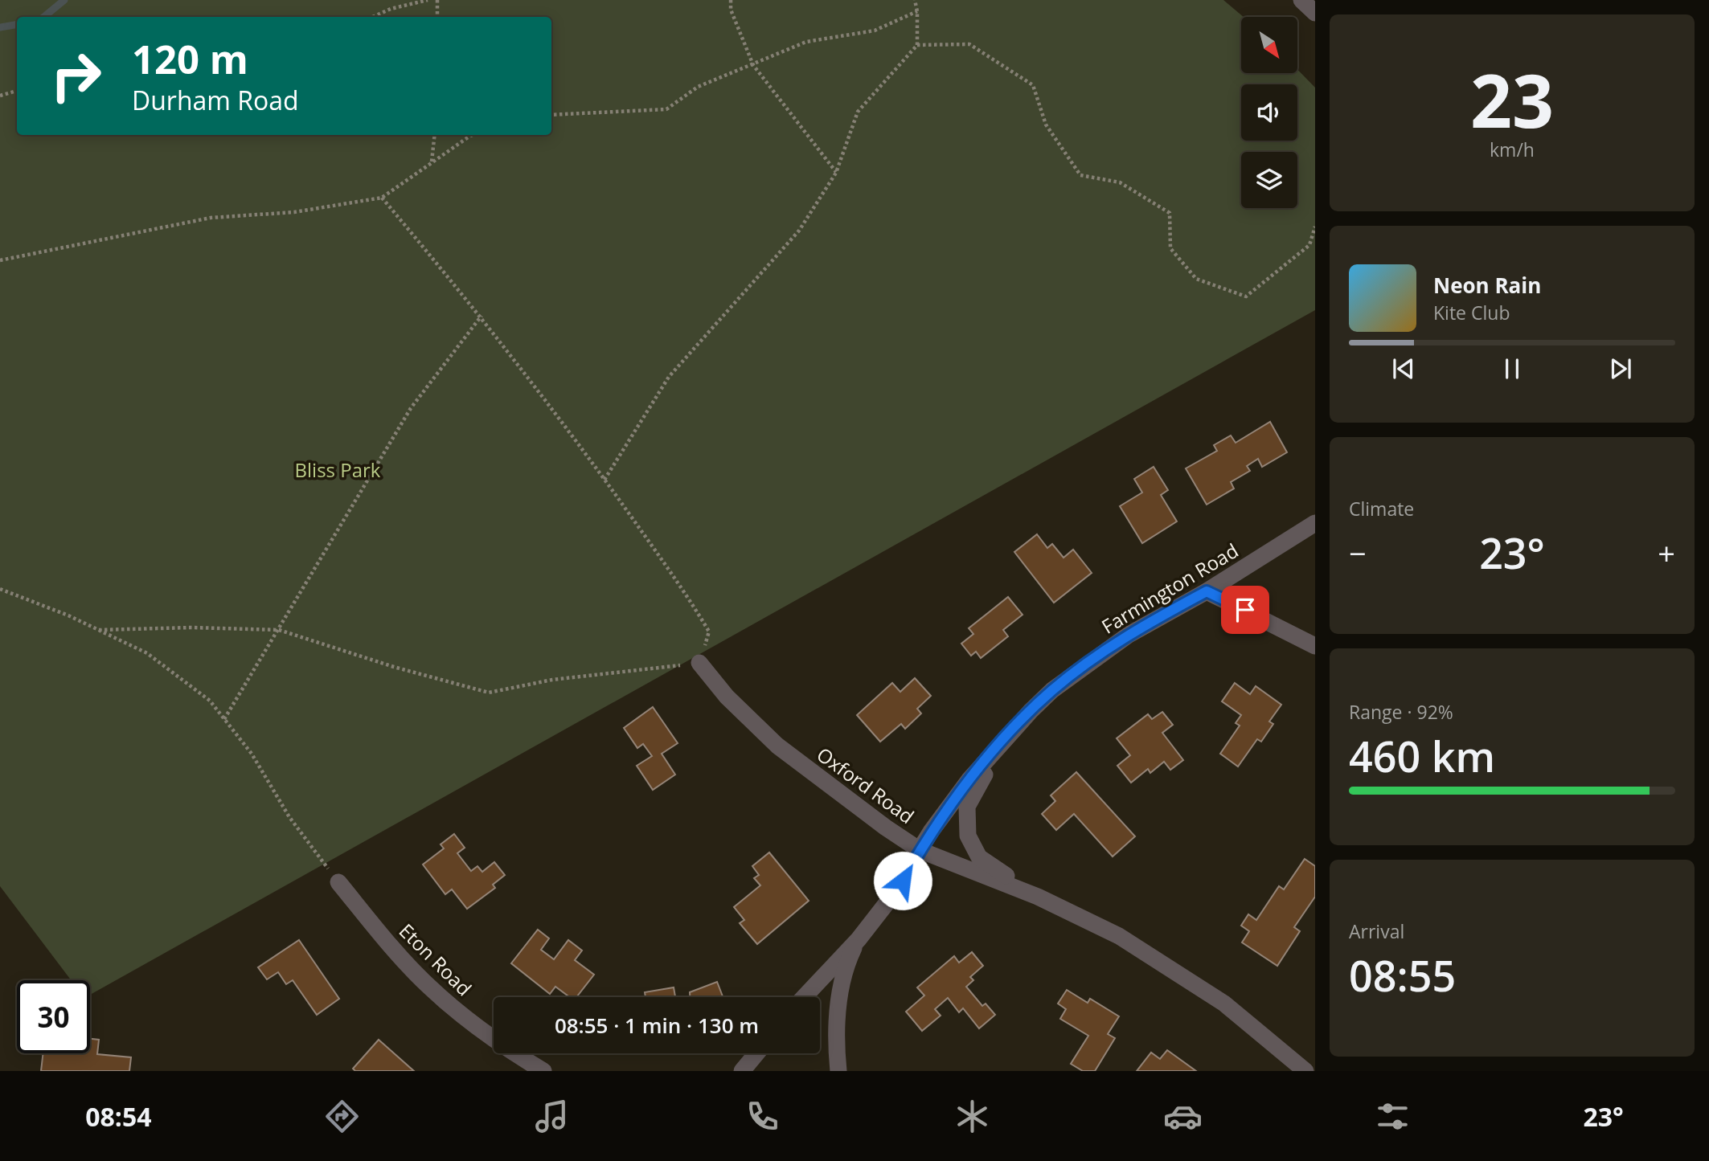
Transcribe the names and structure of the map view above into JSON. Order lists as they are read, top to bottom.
{
  "streets": {
    "street": ["Farmington Road", "Oxford Road", "Eton Road"]
  },
  "crossings": [
    ["Farmington Road", "Oxford Road"]
  ],
  "parks": ["Bliss Park"],
  "north": "bottom right",
  "page": {
    "tile": [
      ["23", "km/h"],
      "Climate",
      ["Range · 92%", "460 km"],
      ["Arrival", "08:55"]
    ],
    "turn": ["120 m", "Durham Road"],
    "song": ["Neon Rain", "Kite Club"],
    "heat": ["−", "23°", "+"],
    "limit": "30",
    "trip": "08:55 · 1 min · 130 m",
    "tabs": ["08:54", "23°"]
  }
}
